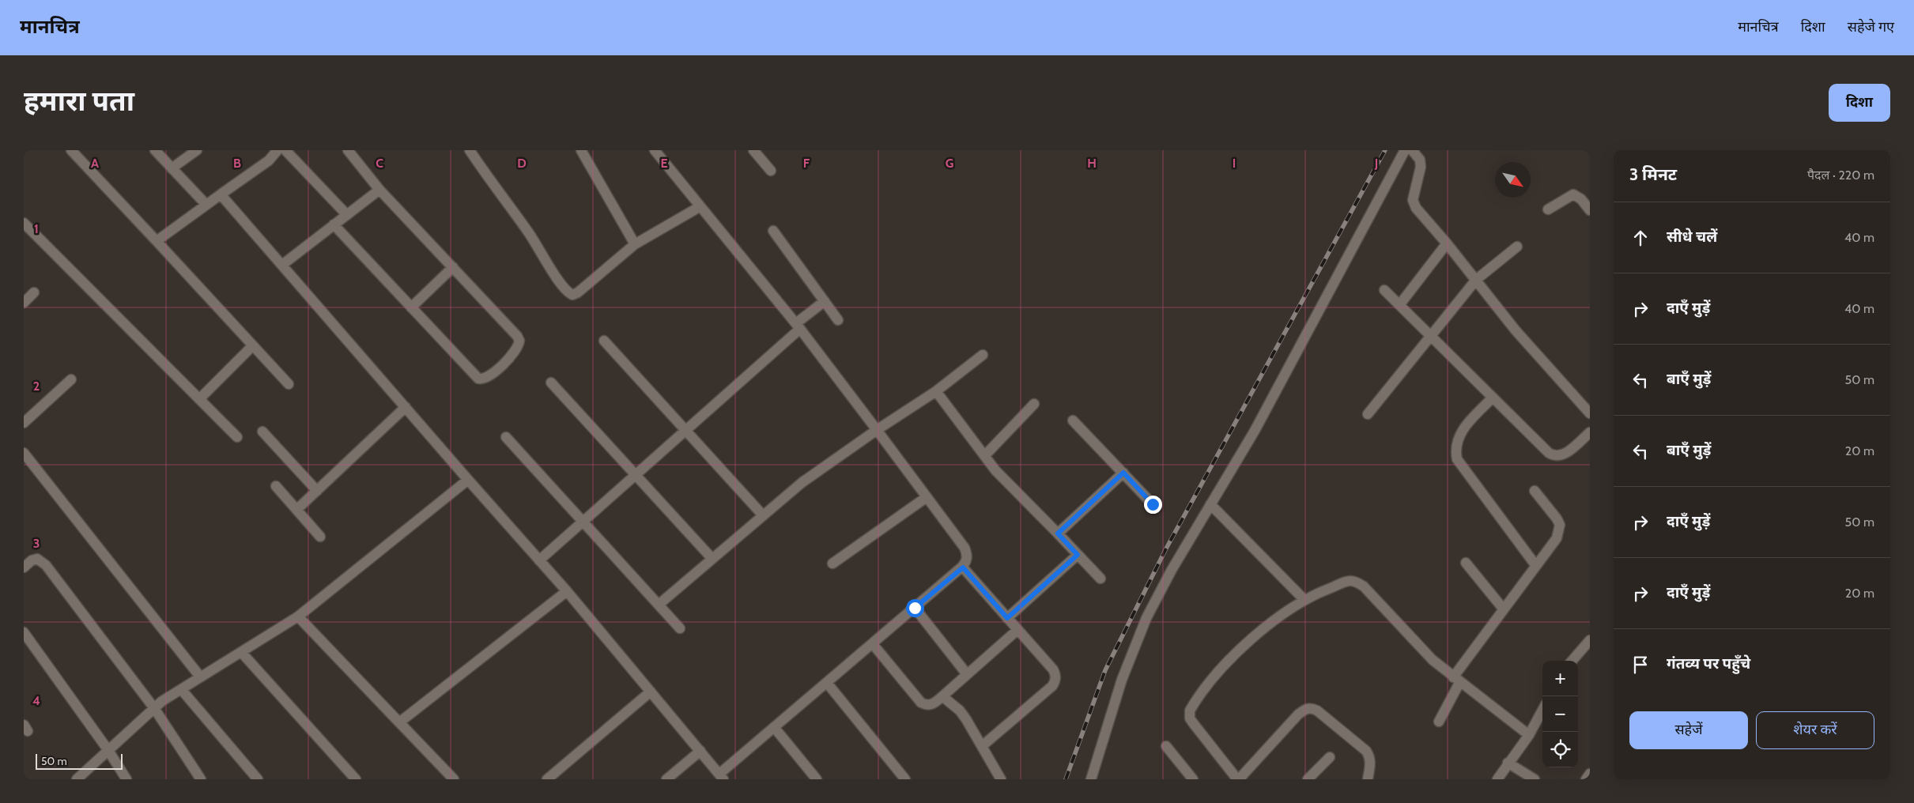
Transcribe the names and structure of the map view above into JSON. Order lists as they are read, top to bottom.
{
  "scale_bar": "50 m",
  "north": "bottom right",
  "page": {
    "header": "मानचित्र",
    "nav": ["मानचित्र", "दिशा", "सहेजे गए"],
    "title": "हमारा पता",
    "buttons": [
      "दिशा",
      ["सहेजें", "शेयर करें"]
    ],
    "heading": ["3 मिनट", "पैदल · 220 m"],
    "list": [
      ["सीधे चलें", "40 m"],
      ["दाएँ मुड़ें", "40 m"],
      ["बाएँ मुड़ें", "50 m"],
      ["बाएँ मुड़ें", "20 m"],
      ["दाएँ मुड़ें", "50 m"],
      ["दाएँ मुड़ें", "20 m"],
      "गंतव्य पर पहुँचे"
    ],
    "map_buttons": ["+", "−"],
    "scale": "50 m"
  },
  "grid": {
    "columns": [
      "A",
      "B",
      "C",
      "D",
      "E",
      "F",
      "G",
      "H",
      "I",
      "J"
    ],
    "rows": [
      "1",
      "2",
      "3",
      "4"
    ]
  }
}
